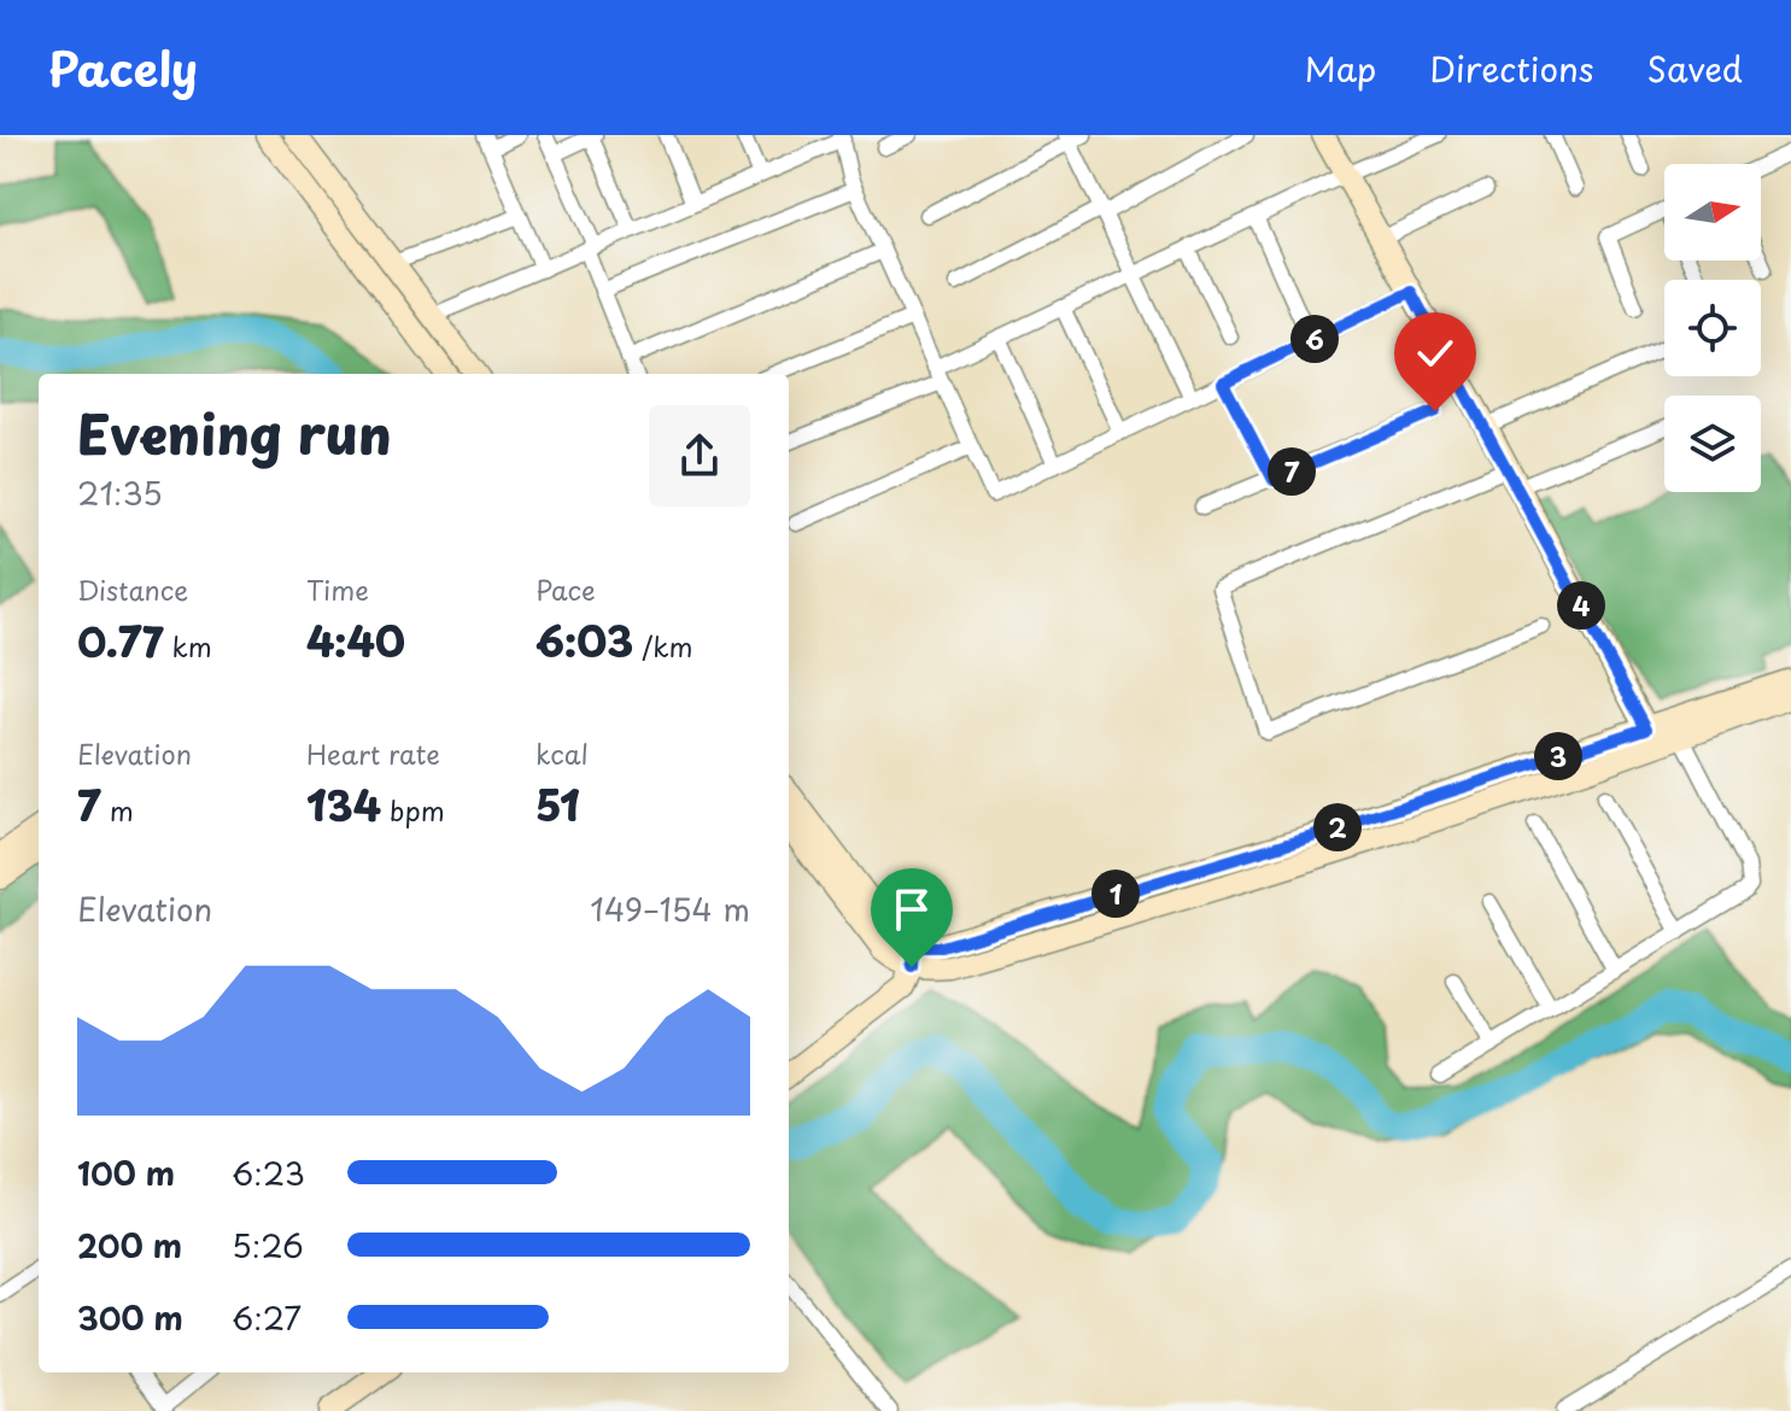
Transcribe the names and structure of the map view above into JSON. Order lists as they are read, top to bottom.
{
  "north": "right",
  "page": {
    "header": "Pacely",
    "nav": ["Map", "Directions", "Saved"],
    "pins": [
      "6",
      "7",
      "4",
      "3",
      "2",
      "1"
    ],
    "heading": ["Evening run", "21:35"],
    "stats": [
      ["Distance", "0.77 km"],
      ["Time", "4:40"],
      ["Pace", "6:03 /km"],
      ["Elevation", "7 m"],
      ["Heart rate", "134 bpm"],
      ["kcal", "51"]
    ],
    "chart": ["Elevation", "149–154 m"],
    "list": [
      {
        "name": "100 m",
        "note": "6:23"
      },
      {
        "name": "200 m",
        "note": "5:26"
      },
      {
        "name": "300 m",
        "note": "6:27"
      }
    ]
  }
}
